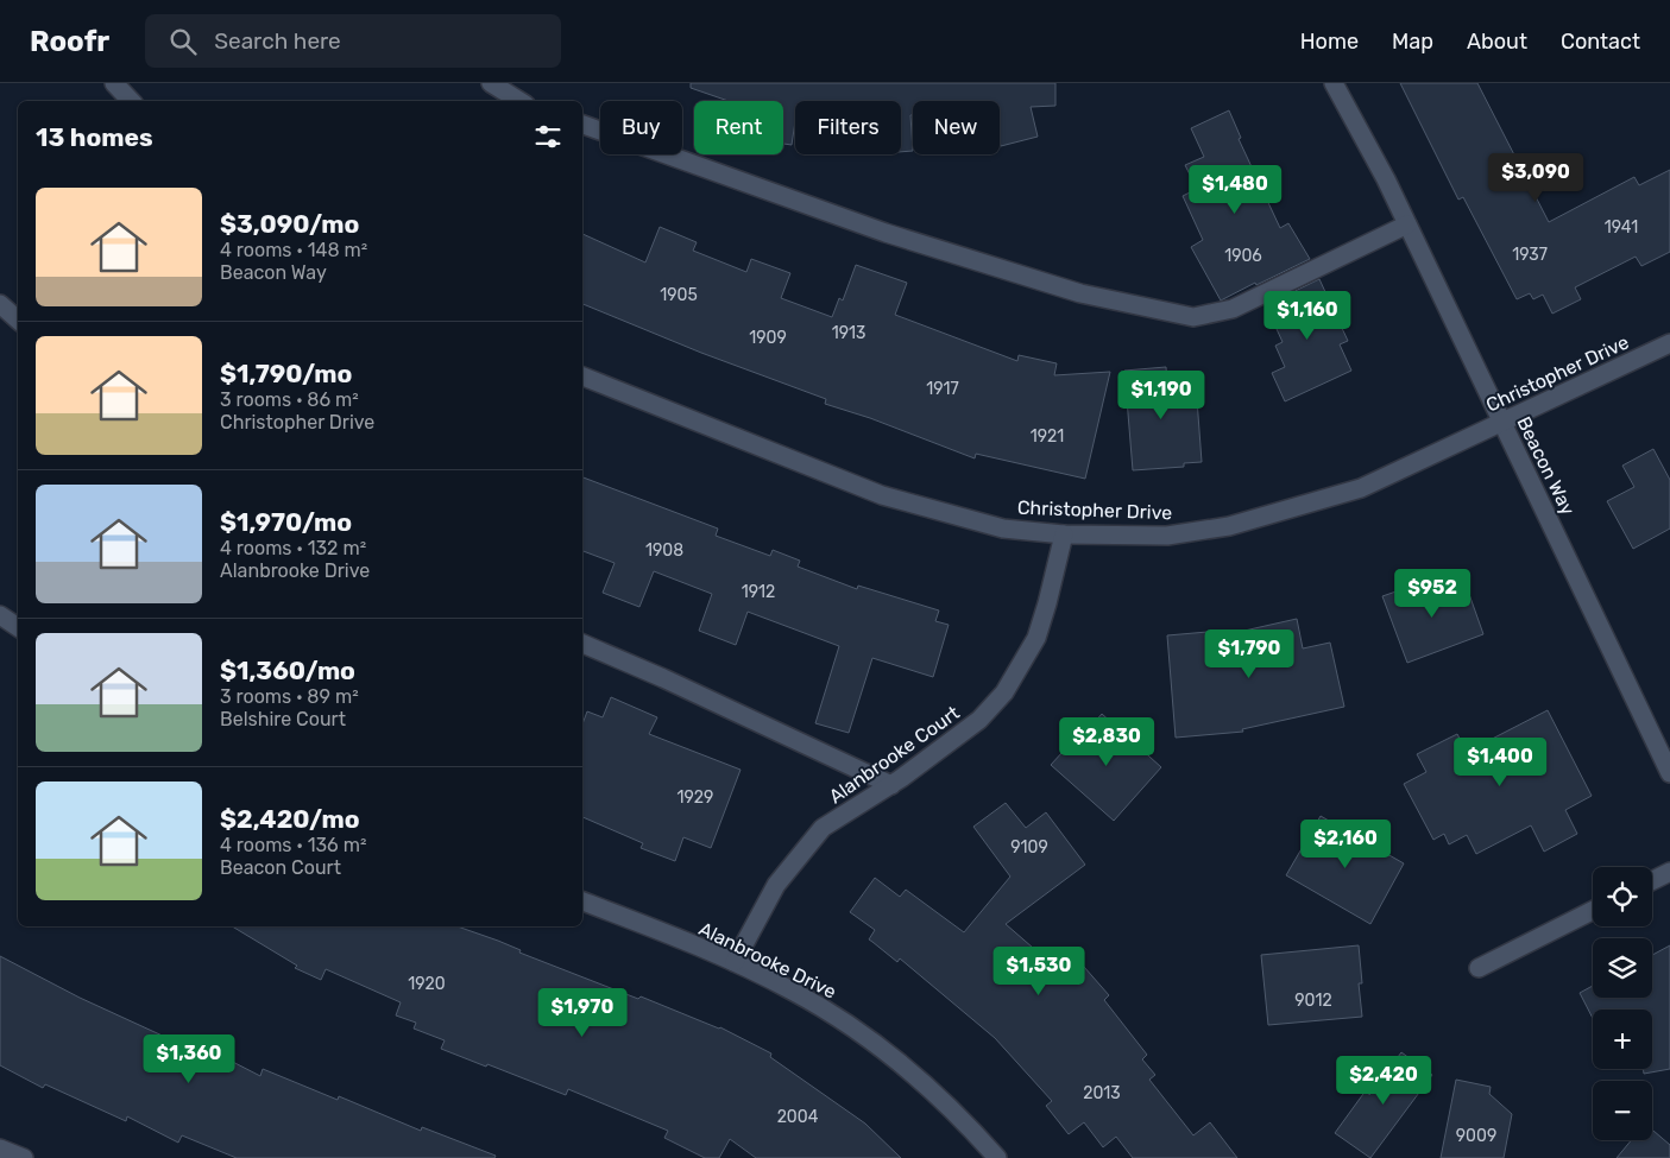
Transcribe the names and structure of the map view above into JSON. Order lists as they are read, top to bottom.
{
  "streets": {
    "street": [
      "Christopher Drive",
      "Beacon Way",
      "Alanbrooke Court",
      "Alanbrooke Drive"
    ]
  },
  "crossings": [
    ["Christopher Drive", "Beacon Way"],
    ["Christopher Drive", "Alanbrooke Court"],
    ["Alanbrooke Court", "Alanbrooke Drive"]
  ],
  "house_numbers": [
    "1941",
    "1937",
    "1906",
    "1905",
    "1913",
    "1909",
    "1917",
    "1921",
    "1908",
    "1912",
    "1929",
    "9109",
    "1920",
    "9012",
    "2013",
    "2004",
    "9009"
  ],
  "page": {
    "header": "Roofr",
    "search": "Search here",
    "nav": [
      "Home",
      "Map",
      "About",
      "Contact"
    ],
    "chip": [
      "Buy",
      "Rent",
      "Filters",
      "New"
    ],
    "heading": "13 homes",
    "price": [
      "$3,090",
      "$1,480",
      "$1,160",
      "$1,190",
      "$952",
      "$1,790",
      "$2,830",
      "$1,400",
      "$2,160",
      "$1,530",
      "$1,970",
      "$1,360",
      "$2,420"
    ],
    "list": [
      {
        "name": "$3,090/mo",
        "note": "4 rooms · 148 m² · Beacon Way"
      },
      {
        "name": "$1,790/mo",
        "note": "3 rooms · 86 m² · Christopher Drive"
      },
      {
        "name": "$1,970/mo",
        "note": "4 rooms · 132 m² · Alanbrooke Drive"
      },
      {
        "name": "$1,360/mo",
        "note": "3 rooms · 89 m² · Belshire Court"
      },
      {
        "name": "$2,420/mo",
        "note": "4 rooms · 136 m² · Beacon Court"
      }
    ],
    "map_buttons": ["+", "−"]
  }
}
